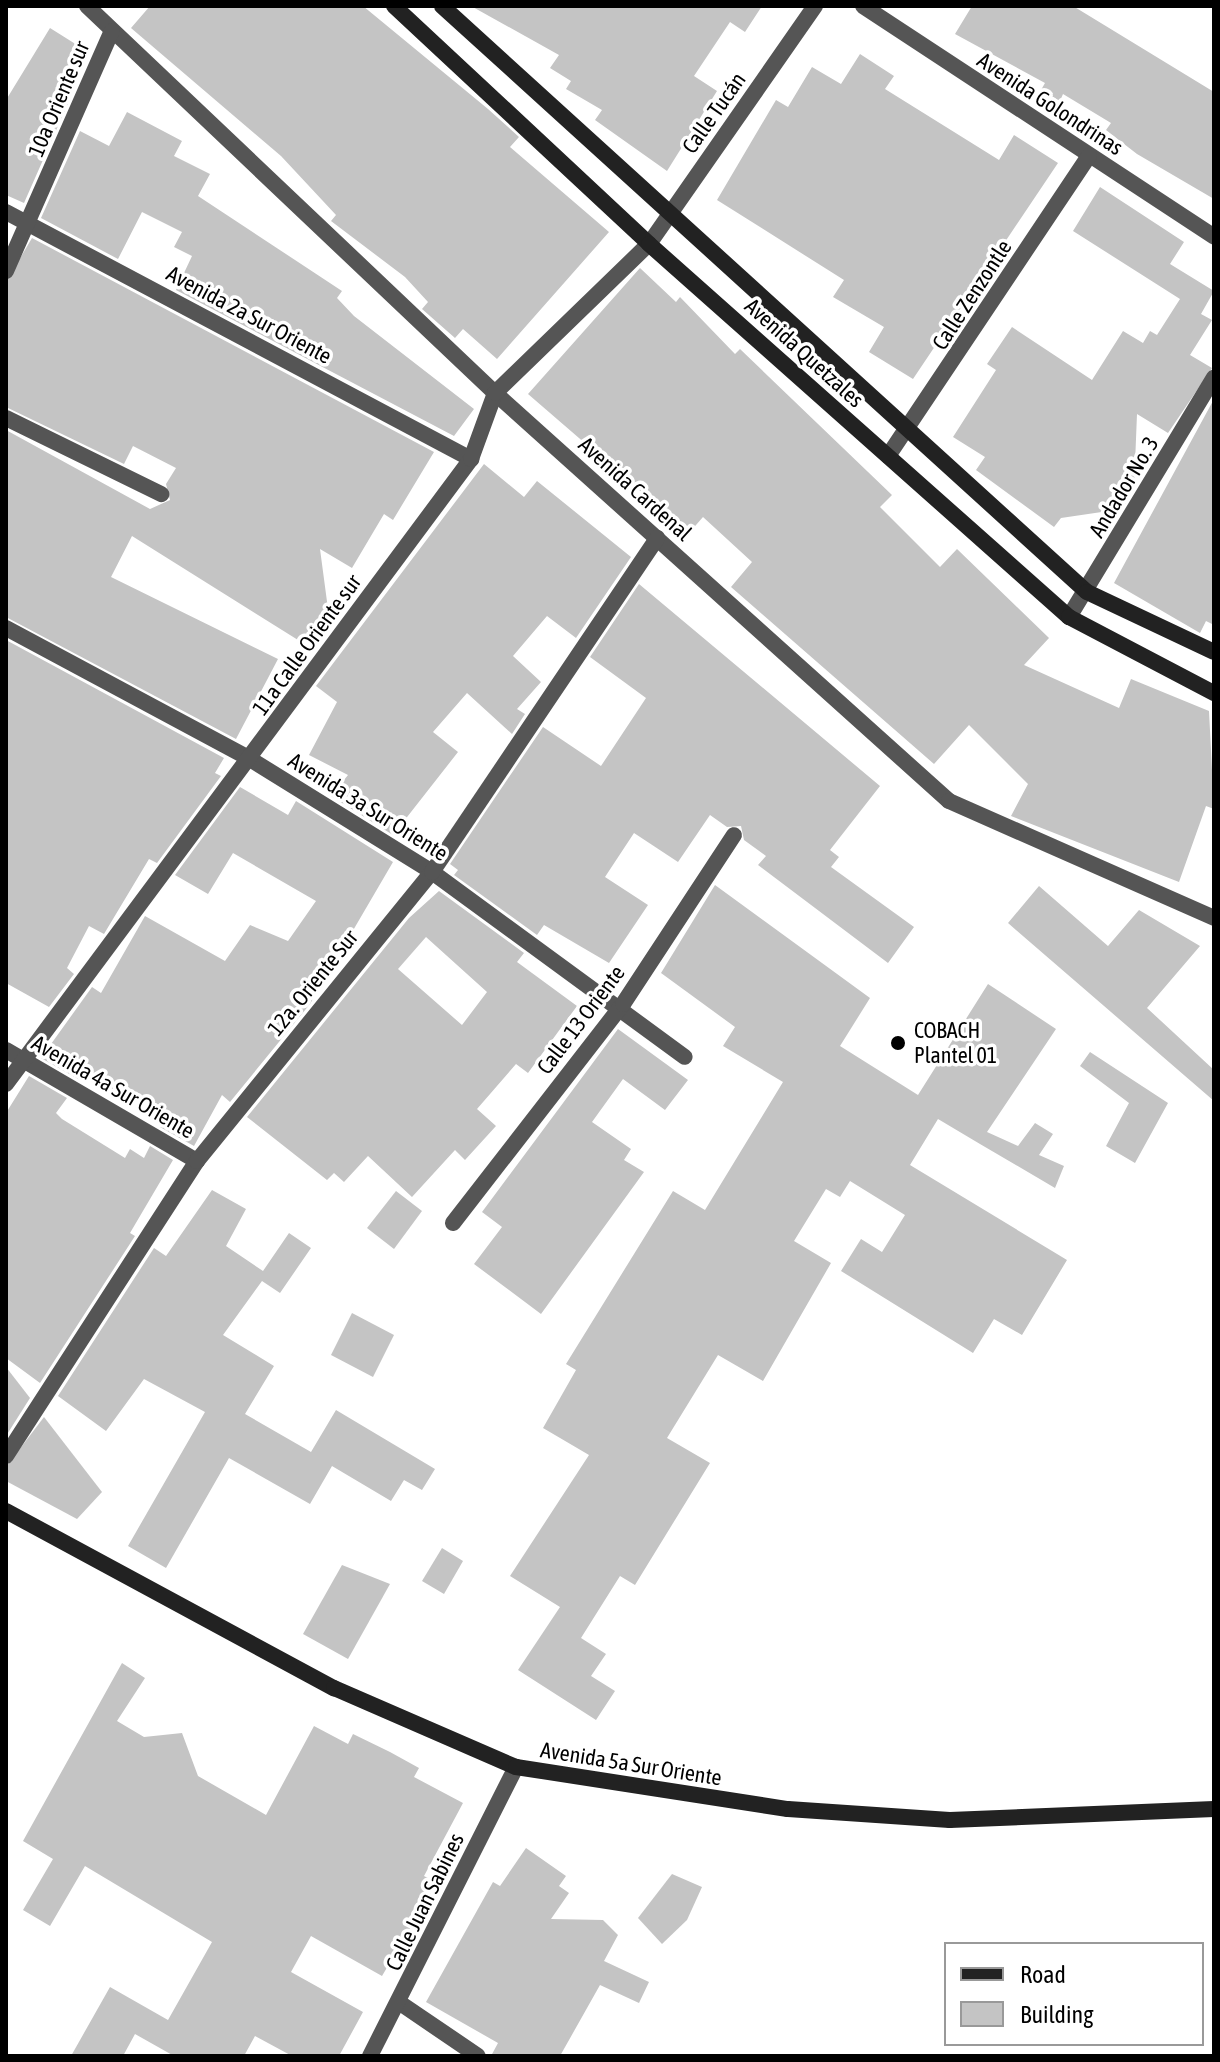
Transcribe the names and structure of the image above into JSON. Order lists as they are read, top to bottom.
{
  "streets": {
    "main road": ["Avenida Quetzales", "Avenida 5a Sur Oriente"],
    "street": [
      "10a Oriente sur",
      "Avenida Golondrinas",
      "Calle Tucán",
      "Calle Zenzontle",
      "Avenida 2a Sur Oriente",
      "Andador No. 3",
      "Avenida Cardenal",
      "11a Calle Oriente sur",
      "Avenida 3a Sur Oriente",
      "12a. Oriente Sur",
      "Calle 13 Oriente",
      "Avenida 4a Sur Oriente",
      "Calle Juan Sabines"
    ]
  },
  "crossings": [
    ["10a Oriente sur", "Avenida 2a Sur Oriente"],
    ["10a Oriente sur", "Avenida Cardenal"],
    ["Avenida Golondrinas", "Calle Zenzontle"],
    ["Calle Tucán", "Avenida Quetzales"],
    ["Calle Tucán", "11a Calle Oriente sur"],
    ["Calle Zenzontle", "Avenida Quetzales"],
    ["Avenida 2a Sur Oriente", "11a Calle Oriente sur"],
    ["Avenida Quetzales", "Andador No. 3"],
    ["Avenida Quetzales", "11a Calle Oriente sur"],
    ["Avenida Cardenal", "11a Calle Oriente sur"],
    ["Avenida Cardenal", "12a. Oriente Sur"],
    ["11a Calle Oriente sur", "Avenida 3a Sur Oriente"],
    ["11a Calle Oriente sur", "Avenida 4a Sur Oriente"],
    ["Avenida 3a Sur Oriente", "12a. Oriente Sur"],
    ["Avenida 3a Sur Oriente", "Calle 13 Oriente"],
    ["12a. Oriente Sur", "Avenida 4a Sur Oriente"],
    ["Avenida 5a Sur Oriente", "Calle Juan Sabines"]
  ],
  "places": ["COBACH Plantel 01"],
  "legend": ["Road", "Building"]
}
